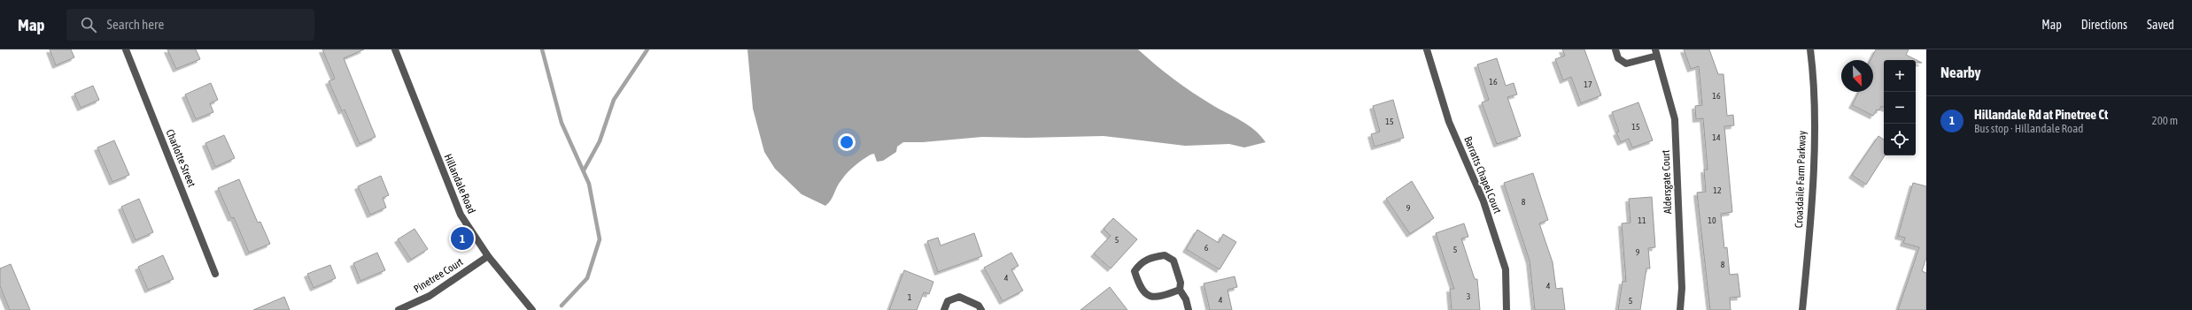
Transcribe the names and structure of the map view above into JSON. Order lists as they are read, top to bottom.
{
  "streets": {
    "street": [
      "Charlotte Street",
      "Barratts Chapel Court",
      "Croasdaile Farm Parkway",
      "Aldersgate Court",
      "Hillandale Road",
      "Pinetree Court"
    ]
  },
  "crossings": [
    ["Hillandale Road", "Pinetree Court"]
  ],
  "house_numbers": [
    "16",
    "17",
    "16",
    "15",
    "15",
    "14",
    "12",
    "8",
    "9",
    "11",
    "10",
    "5",
    "6",
    "5",
    "9",
    "8",
    "4",
    "4",
    "3",
    "1",
    "4",
    "5"
  ],
  "north": "bottom right",
  "page": {
    "header": "Map",
    "search": "Search here",
    "nav": ["Map", "Directions", "Saved"],
    "heading": "Nearby",
    "map_buttons": ["+", "−"],
    "list": [
      {
        "mark": "1",
        "name": "Hillandale Rd at Pinetree Ct",
        "note": "Bus stop · Hillandale Road",
        "value": "200 m"
      }
    ],
    "pins": "1"
  }
}
